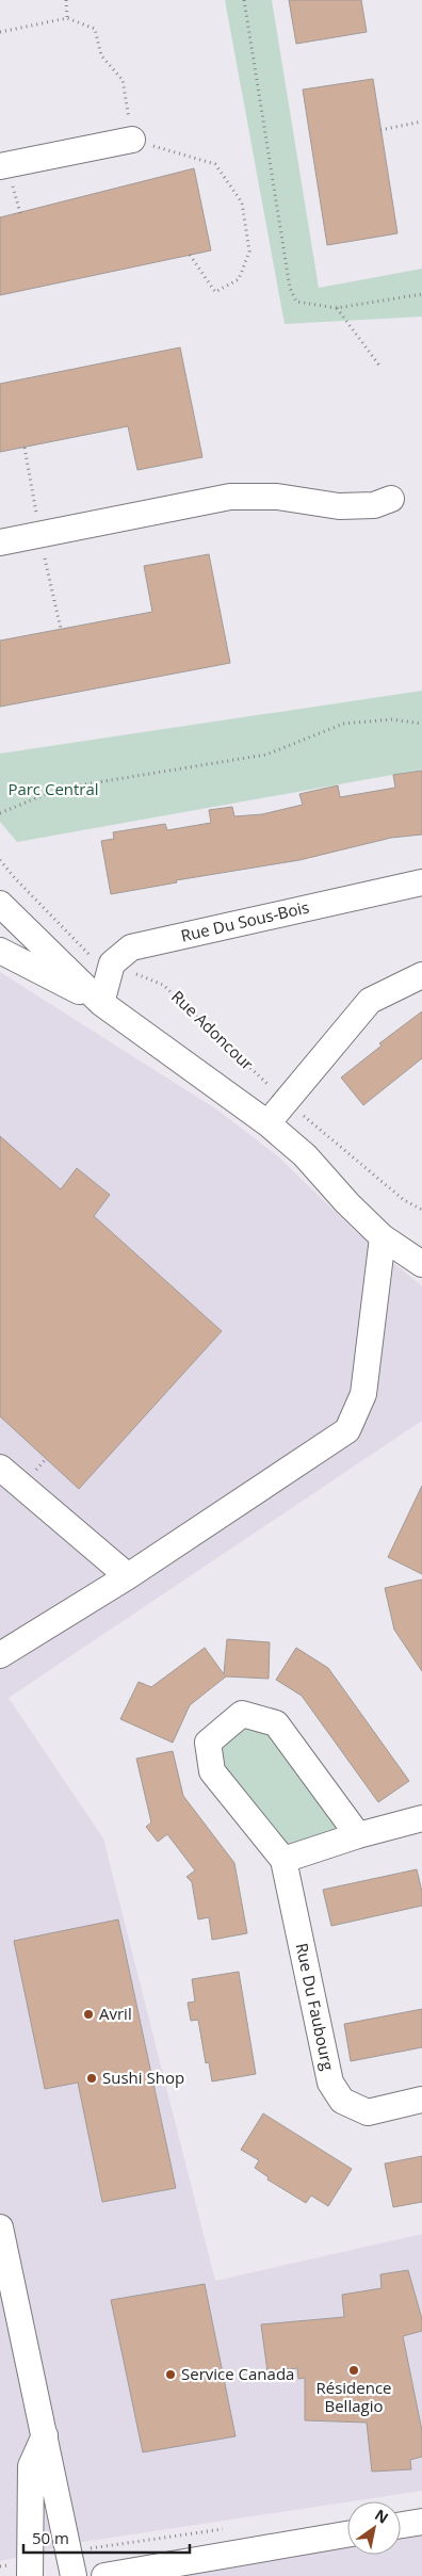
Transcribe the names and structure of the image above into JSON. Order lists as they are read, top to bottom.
{
  "streets": {
    "street": ["Rue Du Sous-Bois", "Rue Du Faubourg"],
    "path": ["Rue Adoncour"]
  },
  "crossings": [
    ["Rue Du Sous-Bois", "Rue Adoncour"]
  ],
  "parks": ["Parc Central"],
  "places": [
    "Avril",
    "Sushi Shop",
    "Résidence Bellagio",
    "Service Canada"
  ],
  "scale_bar": "50 m",
  "north": "top right"
}
